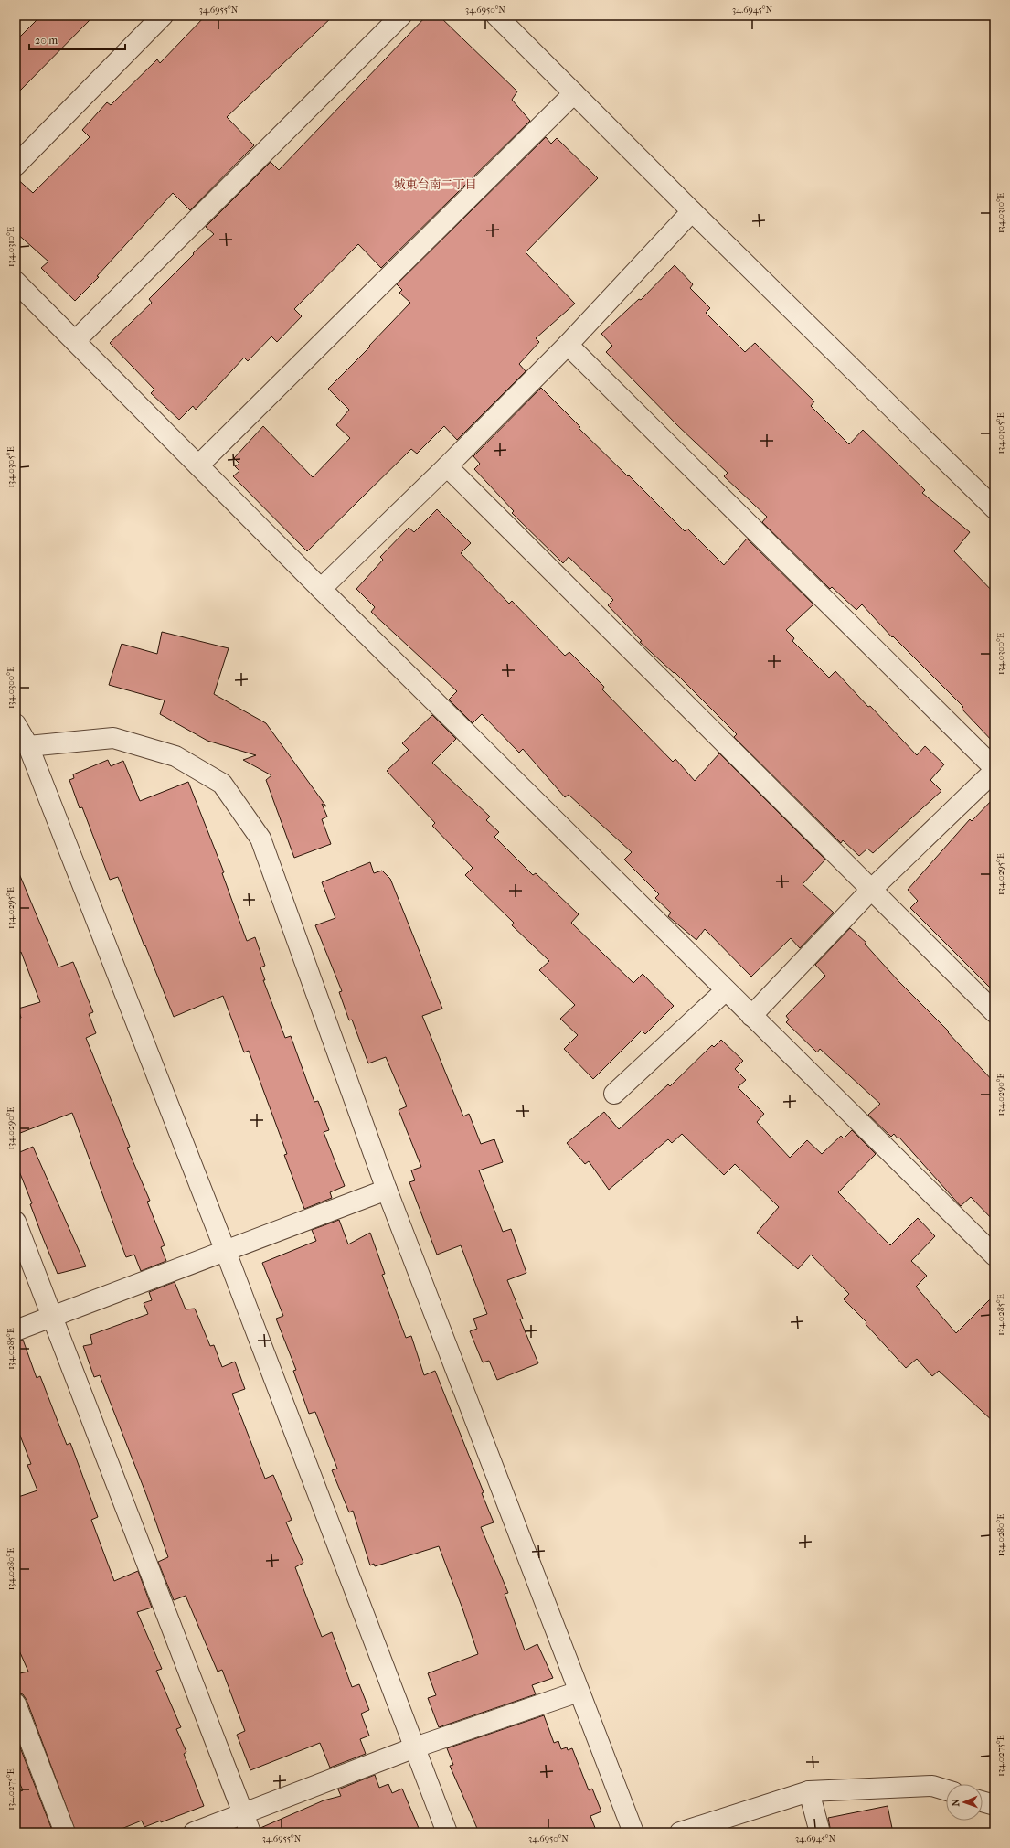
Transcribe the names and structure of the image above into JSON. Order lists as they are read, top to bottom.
{
  "districts": ["城東台南二丁目"],
  "scale_bar": "20 m",
  "north": "left",
  "coordinates": [
    "34.6955°N",
    "34.6950°N",
    "34.6945°N",
    "134.0310°E",
    "134.0305°E",
    "134.0300°E",
    "134.0295°E",
    "134.0290°E",
    "134.0285°E",
    "134.0280°E",
    "134.0275°E"
  ]
}
